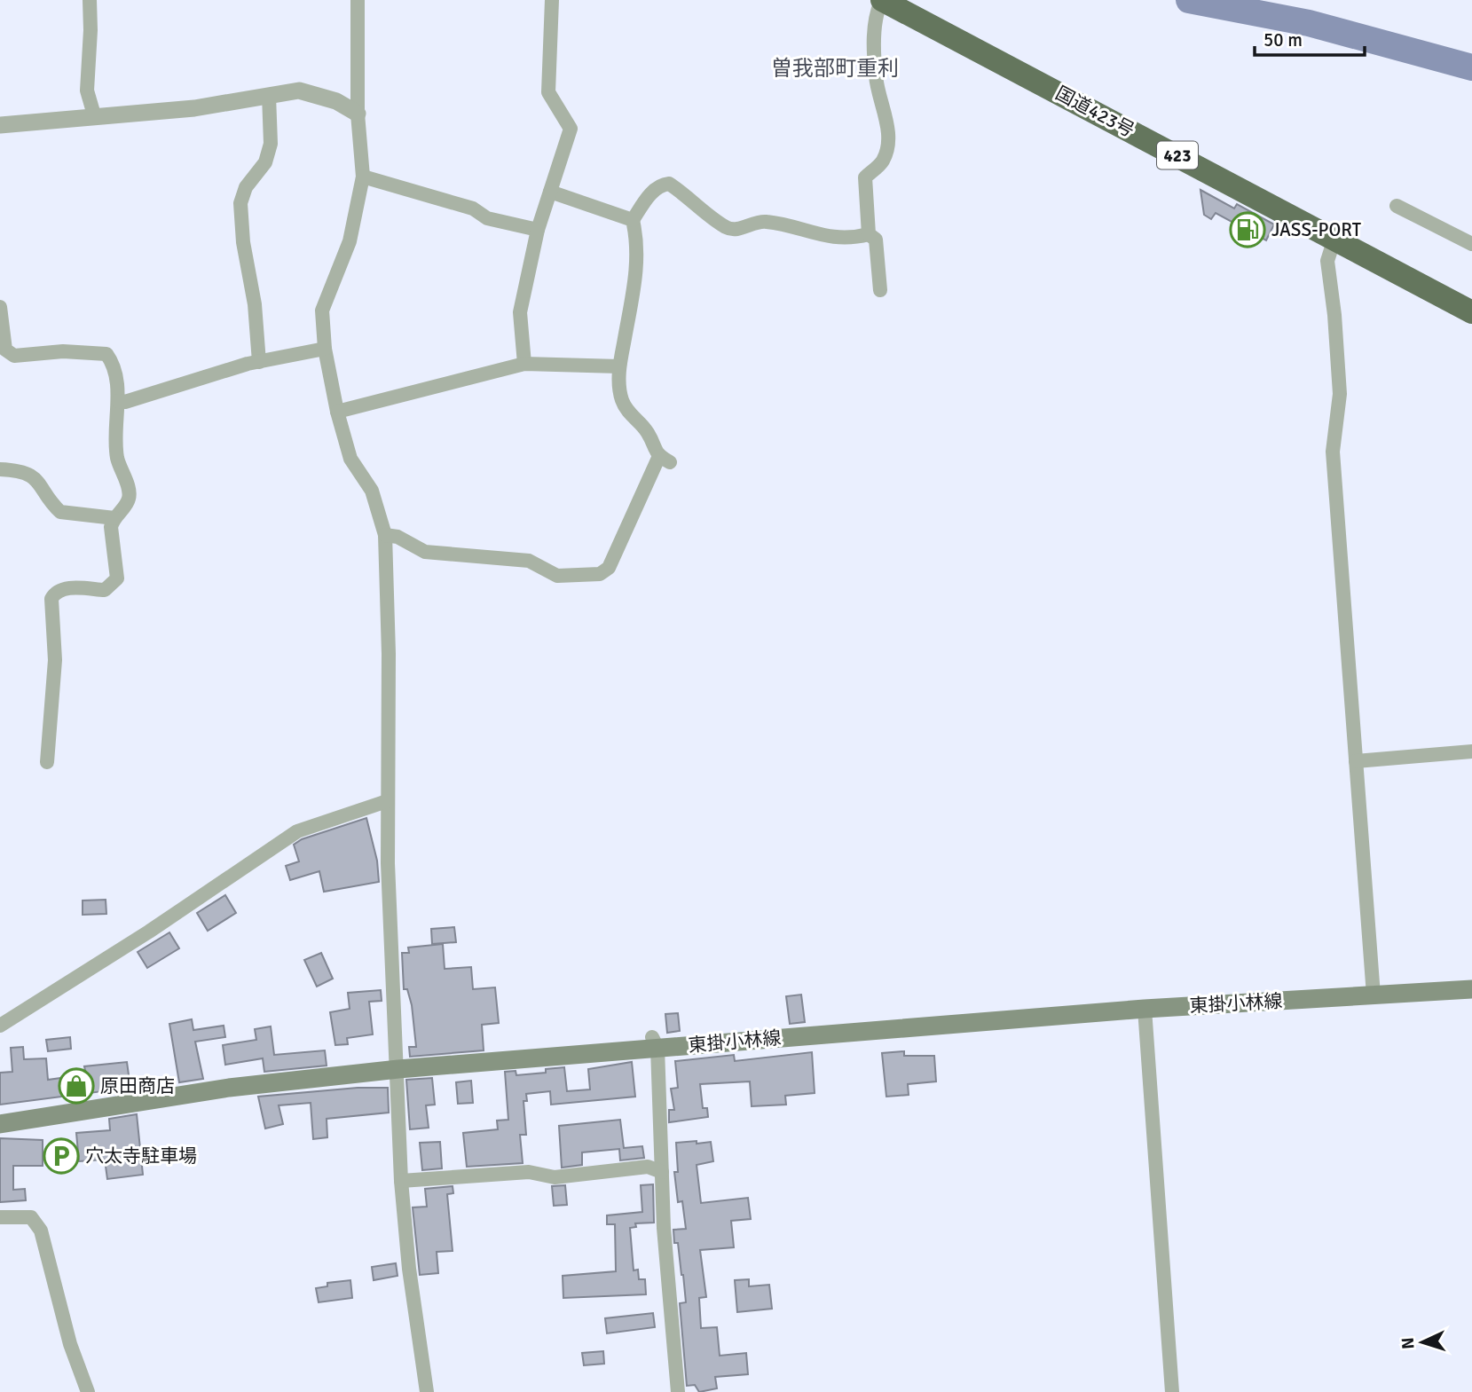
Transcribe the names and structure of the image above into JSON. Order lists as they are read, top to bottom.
{
  "streets": {
    "highway": ["国道423号", "423"],
    "main road": ["東掛小林線"]
  },
  "districts": ["曽我部町重利"],
  "places": {
    "fuel station": ["JASS-PORT"],
    "shop": ["原田商店"],
    "parking": ["穴太寺駐車場"]
  },
  "scale_bar": "50 m",
  "north": "left"
}
